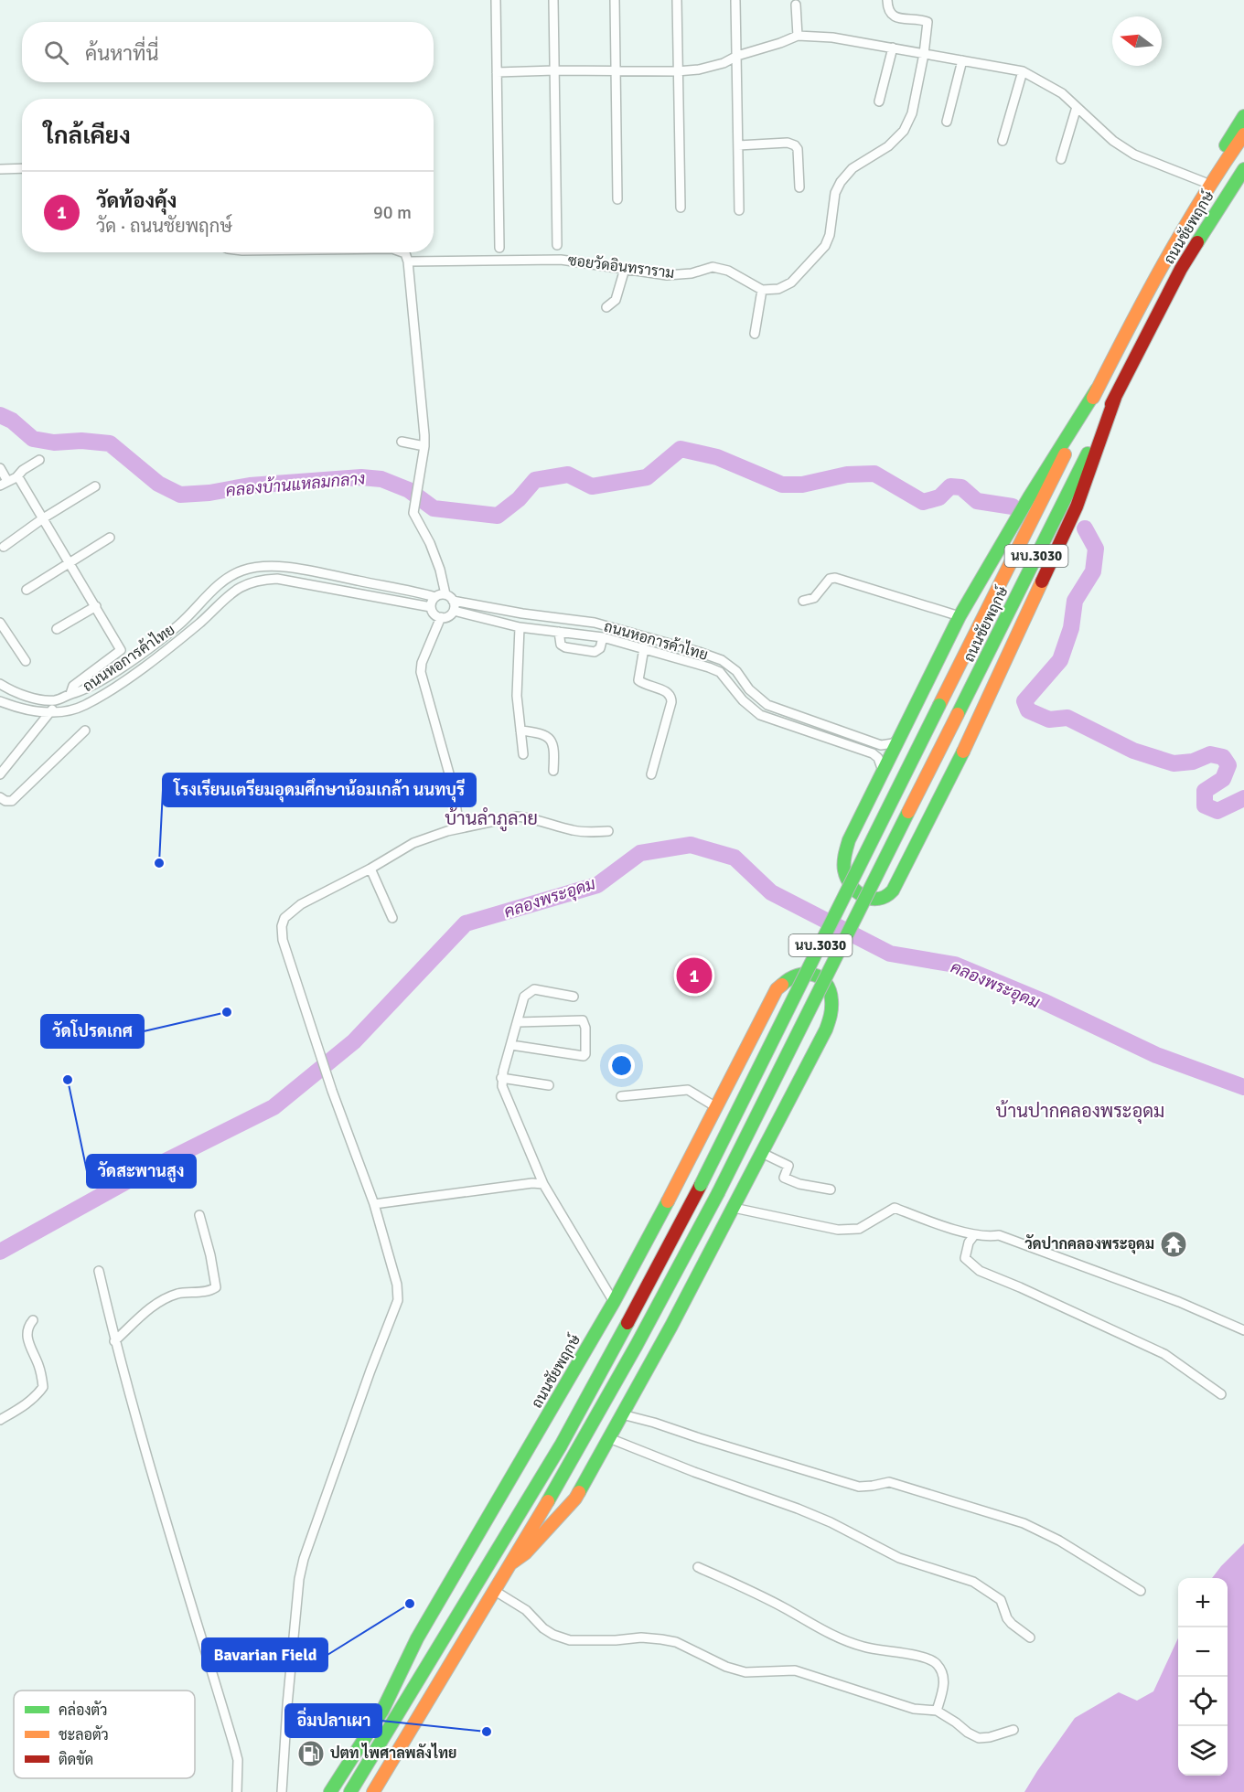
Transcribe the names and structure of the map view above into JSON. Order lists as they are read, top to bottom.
{
  "streets": {
    "main road": ["ถนนชัยพฤกษ์", "นบ.3030"],
    "street": ["ซอยวัดอินทราราม", "ถนนหอการค้าไทย"]
  },
  "districts": ["บ้านลำภูลาย", "บ้านปากคลองพระอุดม"],
  "water": ["คลองบ้านแหลมกลาง", "คลองพระอุดม"],
  "places": {
    "other": [
      "โรงเรียนเตรียมอุดมศึกษาน้อมเกล้า นนทบุรี",
      "วัดโปรดเกศ",
      "วัดสะพานสูง",
      "Bavarian Field",
      "อิ่มปลาเผา"
    ],
    "temple": ["วัดปากคลองพระอุดม"],
    "fuel station": ["ปตท ไพศาลพลังไทย"]
  },
  "legend": ["คล่องตัว", "ชะลอตัว", "ติดขัด"],
  "north": "left",
  "page": {
    "search": "ค้นหาที่นี่",
    "heading": "ใกล้เคียง",
    "list": [
      {
        "mark": "1",
        "name": "วัดท้องคุ้ง",
        "note": "วัด · ถนนชัยพฤกษ์",
        "value": "90 m"
      }
    ],
    "pins": "1",
    "map_buttons": ["+", "−"]
  }
}
